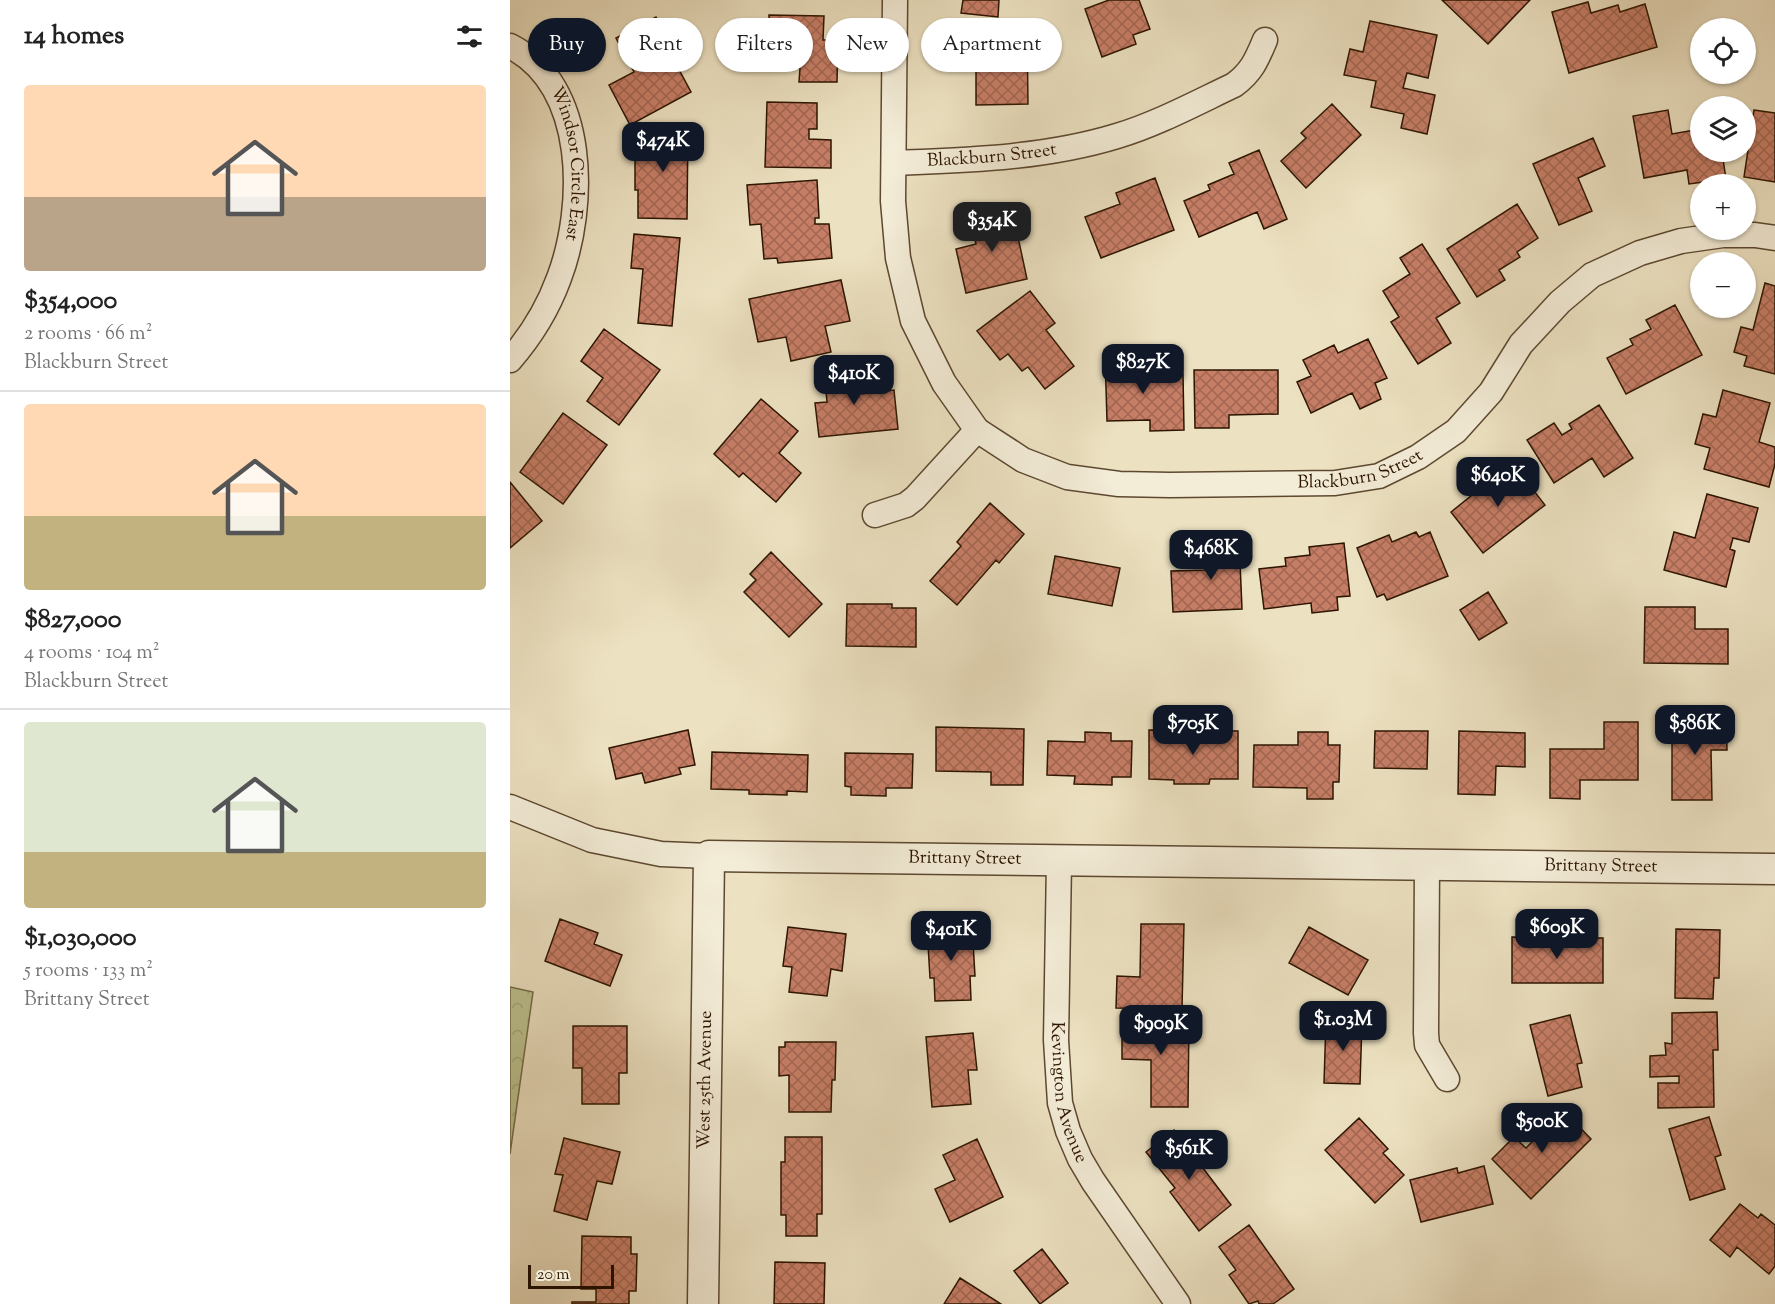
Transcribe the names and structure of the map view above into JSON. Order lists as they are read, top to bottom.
{
  "streets": {
    "street": [
      "Blackburn Street",
      "Windsor Circle East",
      "Brittany Street",
      "West 25th Avenue",
      "Kevington Avenue"
    ]
  },
  "crossings": [
    ["Brittany Street", "West 25th Avenue"],
    ["Brittany Street", "Kevington Avenue"]
  ],
  "scale_bar": "20 m",
  "page": {
    "heading": "14 homes",
    "map_buttons": ["+", "−"],
    "chip": [
      "Buy",
      "Rent",
      "Filters",
      "New",
      "Apartment"
    ],
    "list": [
      {
        "name": "$354,000",
        "note": "2 rooms · 66 m² · Blackburn Street"
      },
      {
        "name": "$827,000",
        "note": "4 rooms · 104 m² · Blackburn Street"
      },
      {
        "name": "$1,030,000",
        "note": "5 rooms · 133 m² · Brittany Street"
      }
    ],
    "price": [
      "$474K",
      "$354K",
      "$827K",
      "$410K",
      "$640K",
      "$468K",
      "$705K",
      "$586K",
      "$609K",
      "$401K",
      "$1.03M",
      "$909K",
      "$500K",
      "$561K"
    ],
    "scale": "20 m"
  }
}
